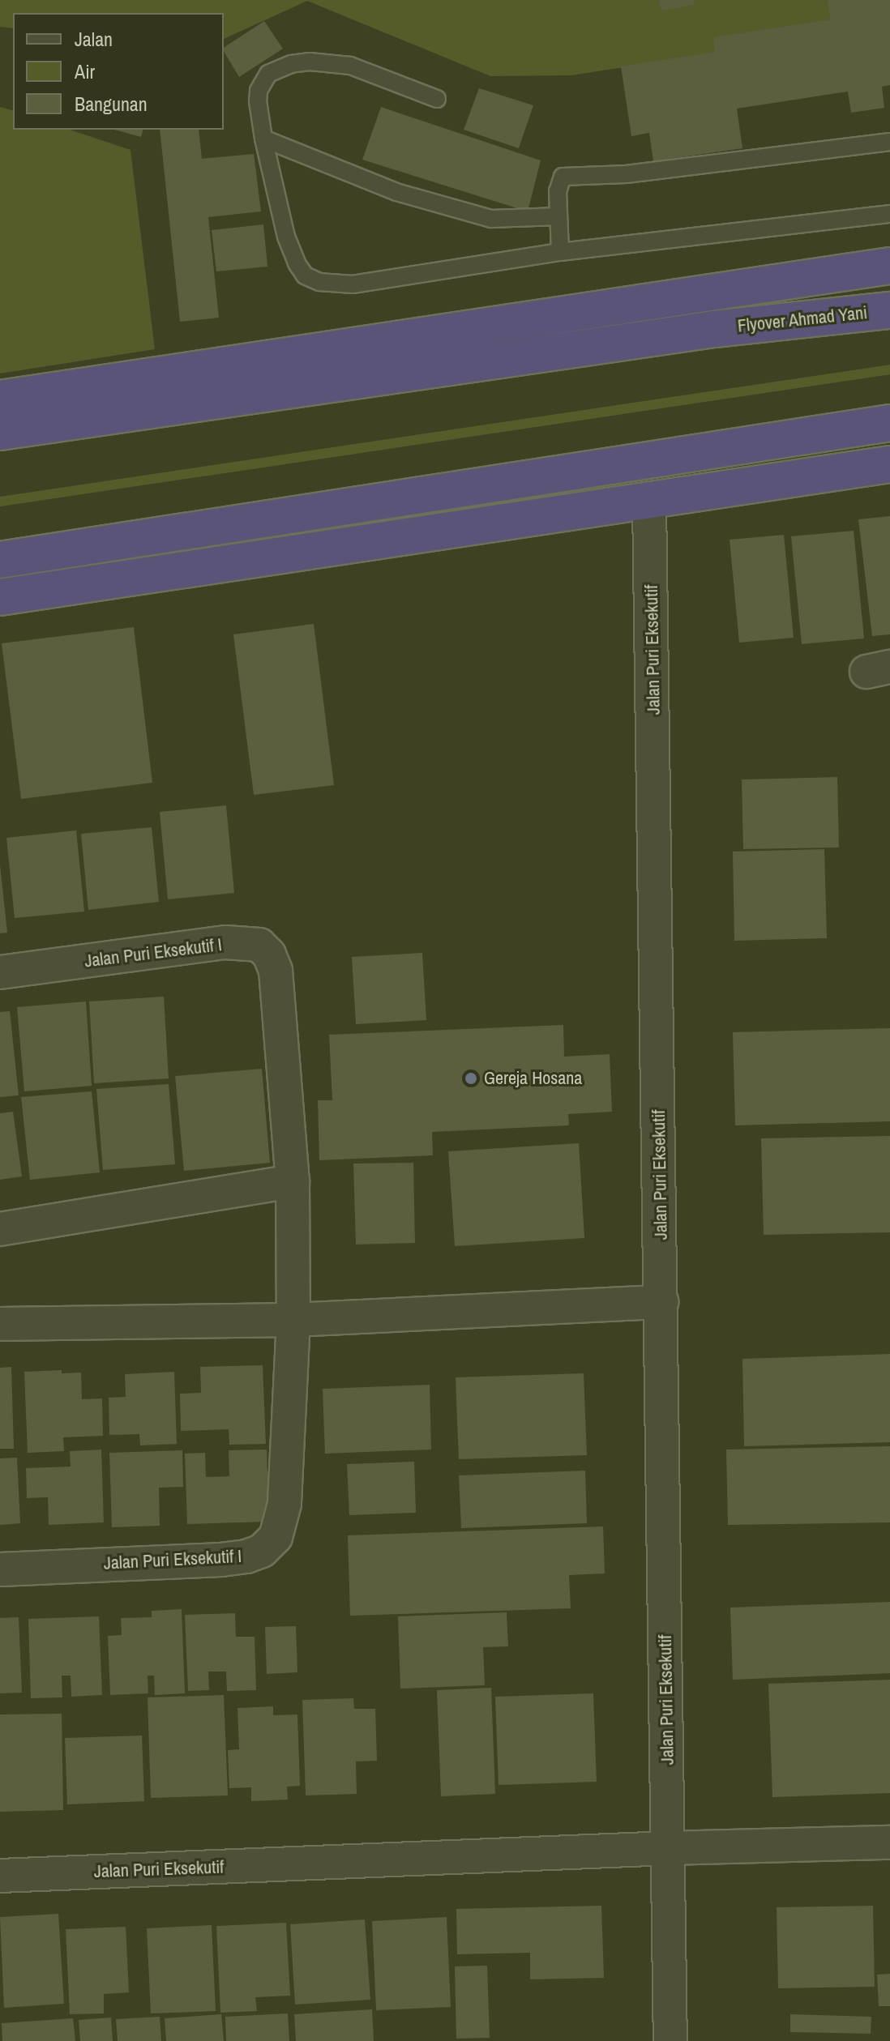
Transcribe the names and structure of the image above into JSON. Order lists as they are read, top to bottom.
{
  "streets": {
    "highway": ["Flyover Ahmad Yani"],
    "street": ["Jalan Puri Eksekutif", "Jalan Puri Eksekutif I"]
  },
  "places": ["Gereja Hosana"],
  "legend": ["Jalan", "Air", "Bangunan"]
}
